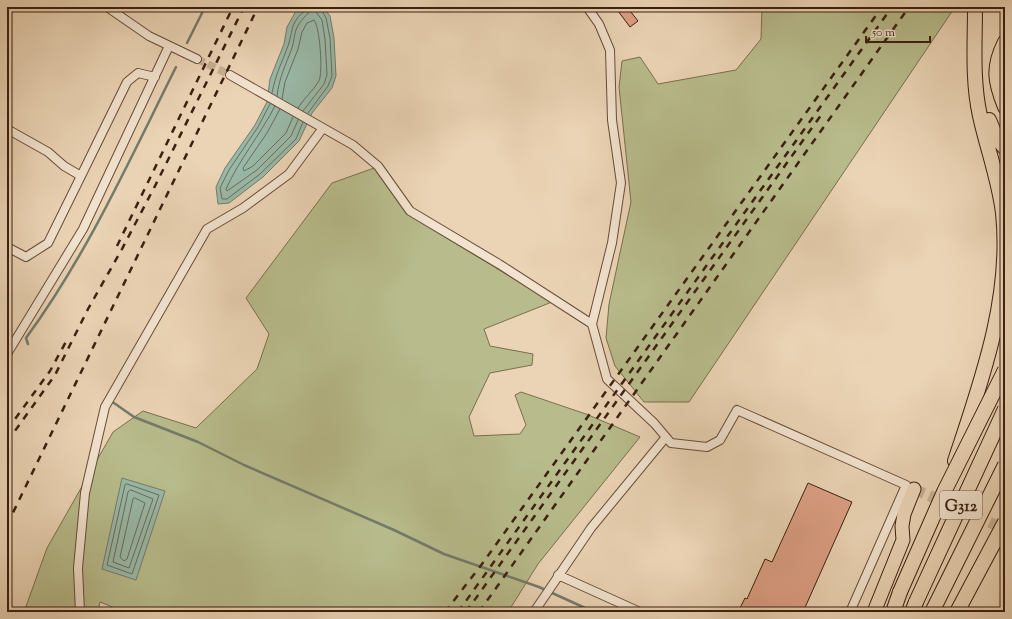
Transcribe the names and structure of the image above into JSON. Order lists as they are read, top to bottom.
{
  "streets": {
    "highway": ["G312"]
  },
  "scale_bar": "50 m"
}
